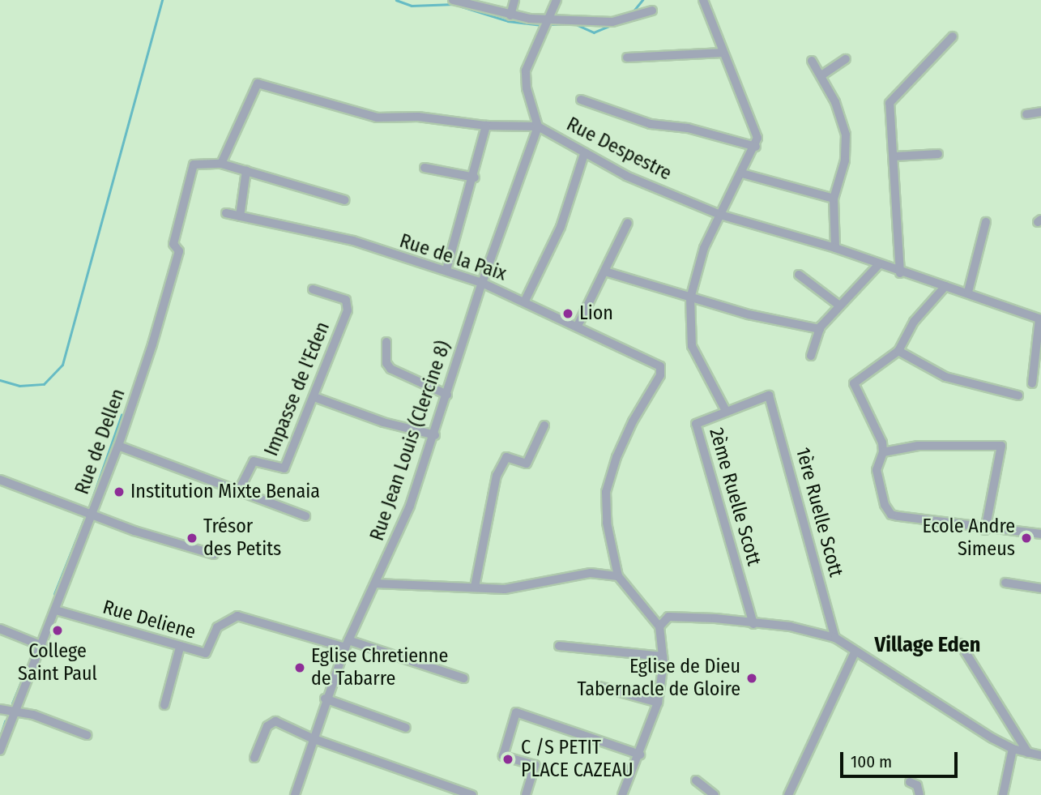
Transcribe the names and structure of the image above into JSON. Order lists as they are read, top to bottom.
{
  "streets": {
    "street": [
      "Rue Despestre",
      "Rue de la Paix",
      "Impasse de l'Eden",
      "Rue Jean Louis (Clercine 8)",
      "Rue de Dellen",
      "2ème Ruelle Scott",
      "1ère Ruelle Scott",
      "Rue Deliene"
    ]
  },
  "crossings": [
    ["Rue Despestre", "Rue Jean Louis (Clercine 8)"],
    ["Rue Despestre", "Rue de Dellen"],
    ["Rue de la Paix", "Rue Jean Louis (Clercine 8)"],
    ["Rue Jean Louis (Clercine 8)", "Rue Deliene"],
    ["Rue de Dellen", "Rue Deliene"],
    ["2ème Ruelle Scott", "1ère Ruelle Scott"]
  ],
  "districts": ["Village Eden"],
  "places": [
    "Lion",
    "Institution Mixte Benaia",
    "Trésor des Petits",
    "Ecole Andre Simeus",
    "College Saint Paul",
    "Eglise Chretienne de Tabarre",
    "Eglise de Dieu Tabernacle de Gloire",
    "C /S PETIT PLACE CAZEAU"
  ],
  "scale_bar": "100 m"
}
